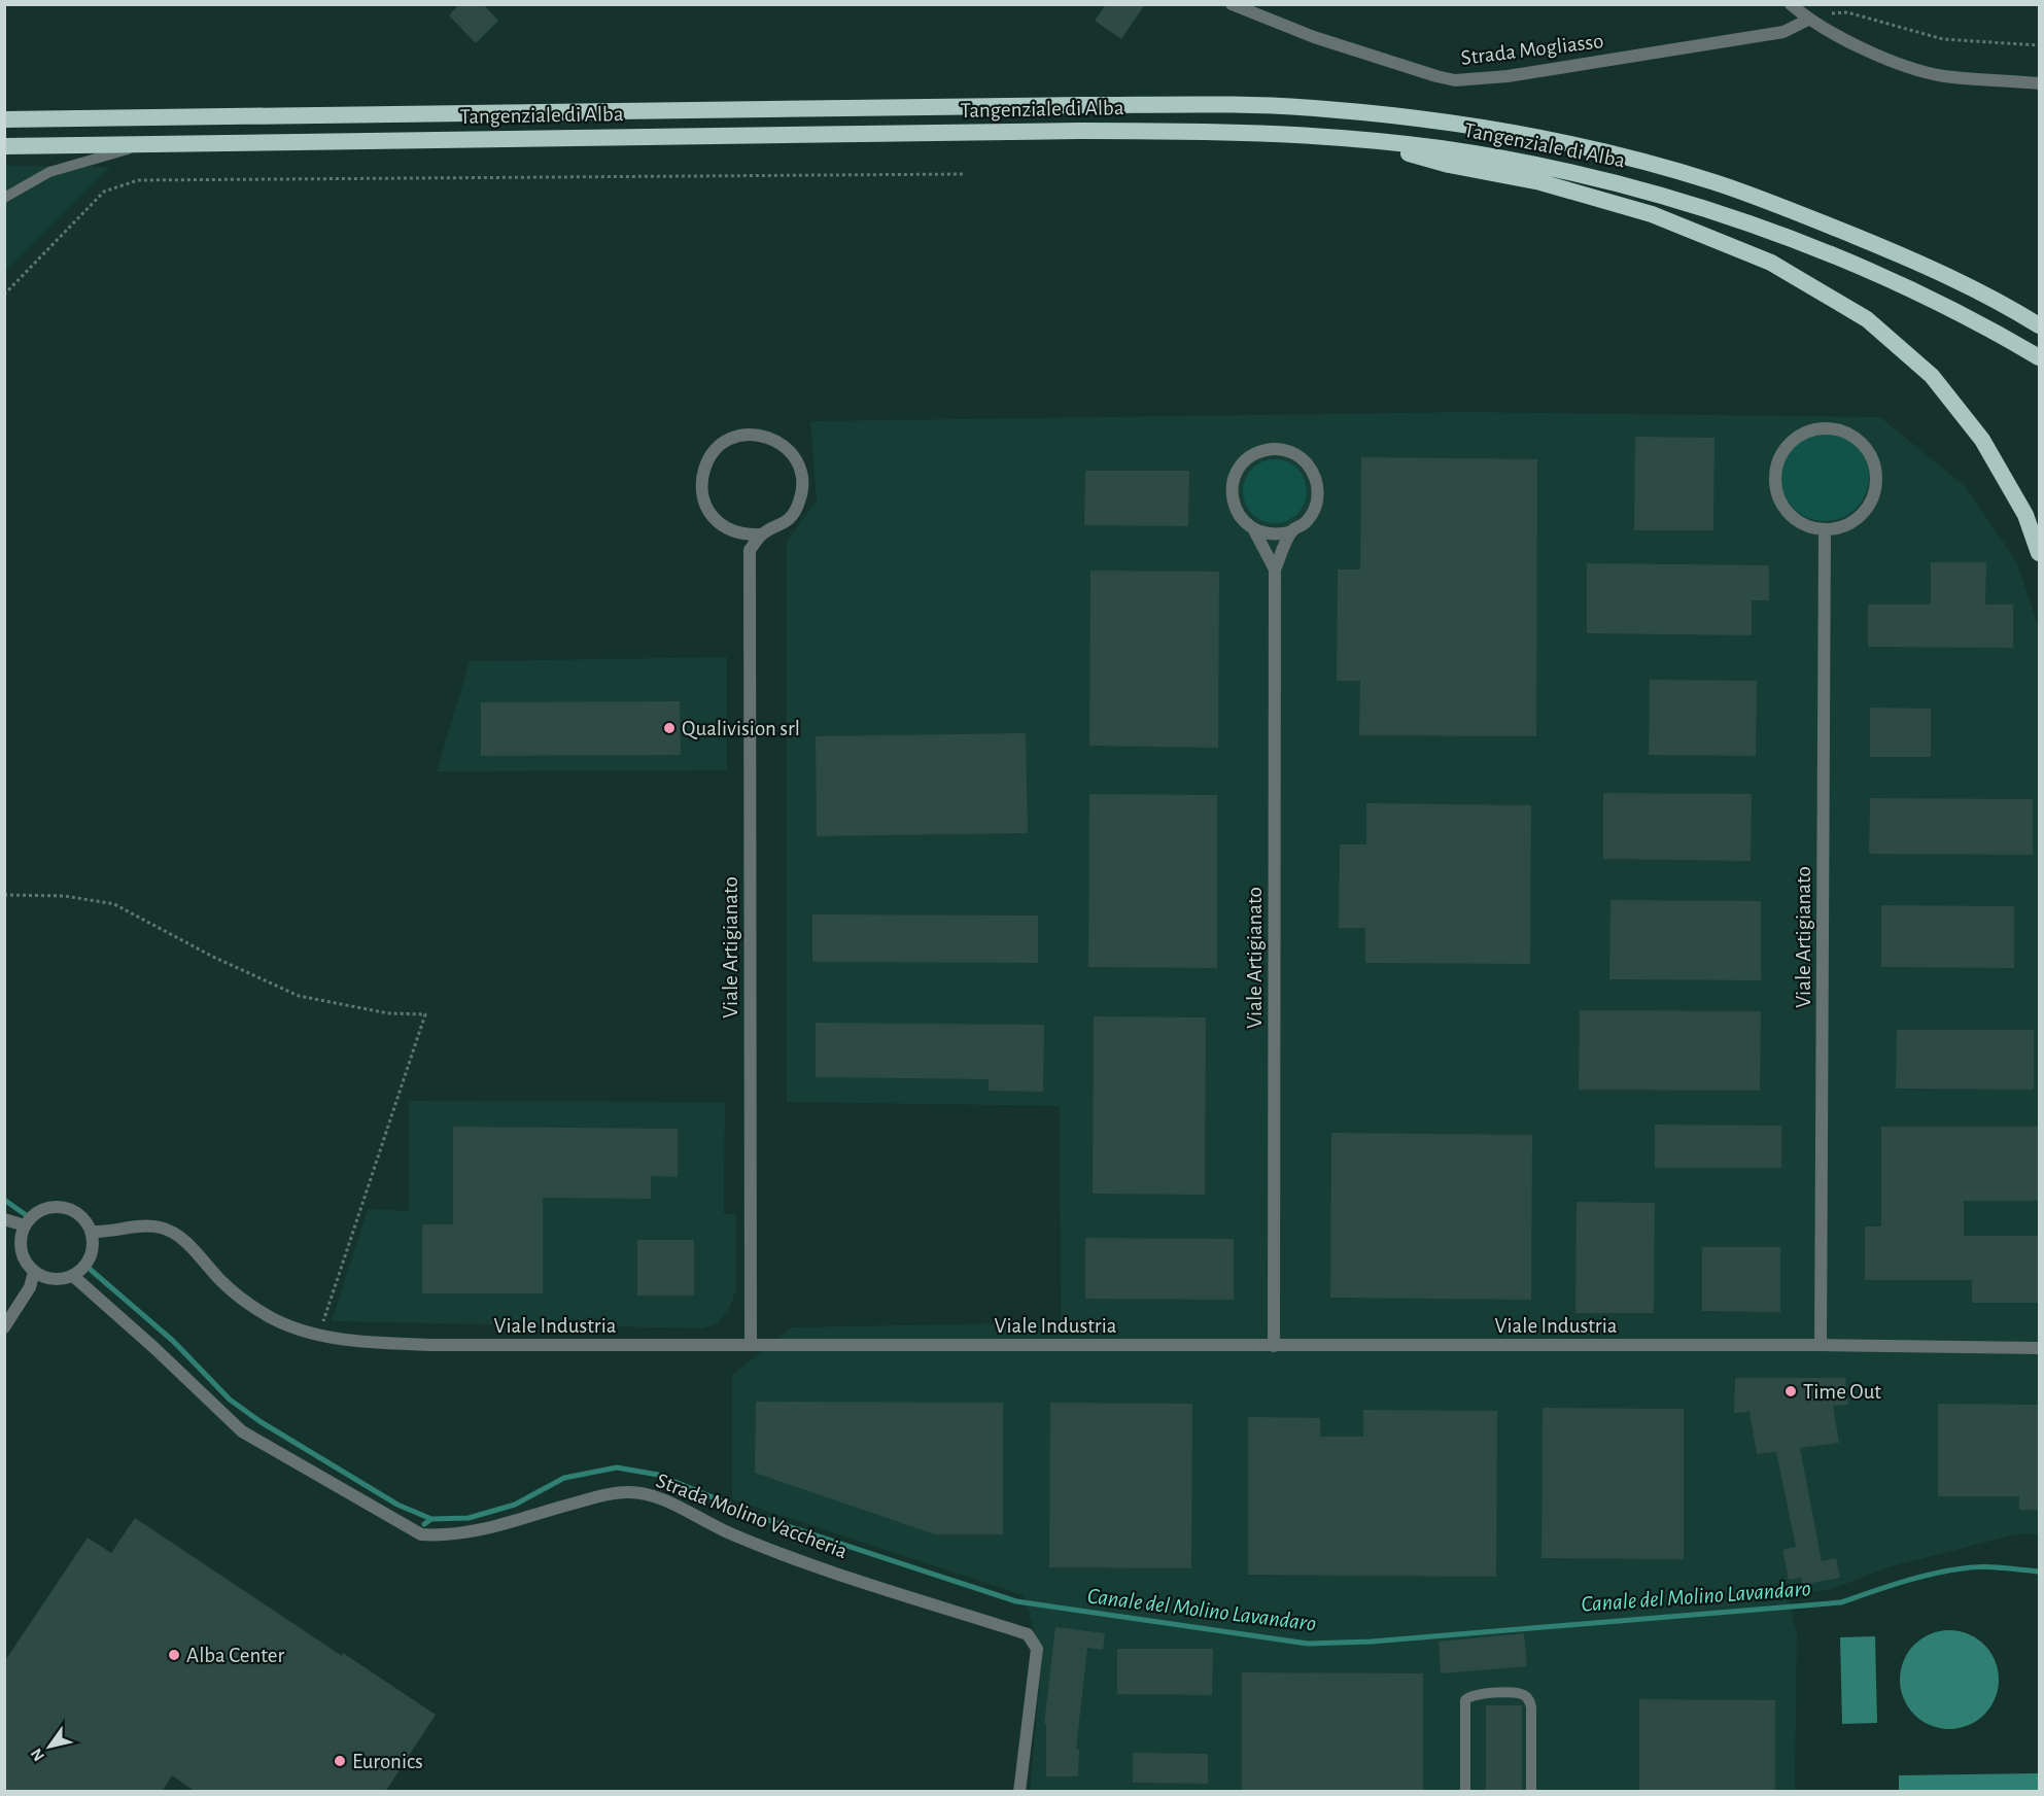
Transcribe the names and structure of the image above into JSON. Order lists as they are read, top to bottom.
{
  "streets": {
    "highway": ["Tangenziale di Alba"],
    "street": [
      "Strada Mogliasso",
      "Viale Artigianato",
      "Viale Industria",
      "Strada Molino Vaccheria"
    ]
  },
  "crossings": [
    ["Viale Artigianato", "Viale Industria"],
    ["Viale Industria", "Strada Molino Vaccheria"]
  ],
  "water": ["Canale del Molino Lavandaro"],
  "places": [
    "Qualivision srl",
    "Time Out",
    "Alba Center",
    "Euronics"
  ],
  "north": "bottom left"
}
